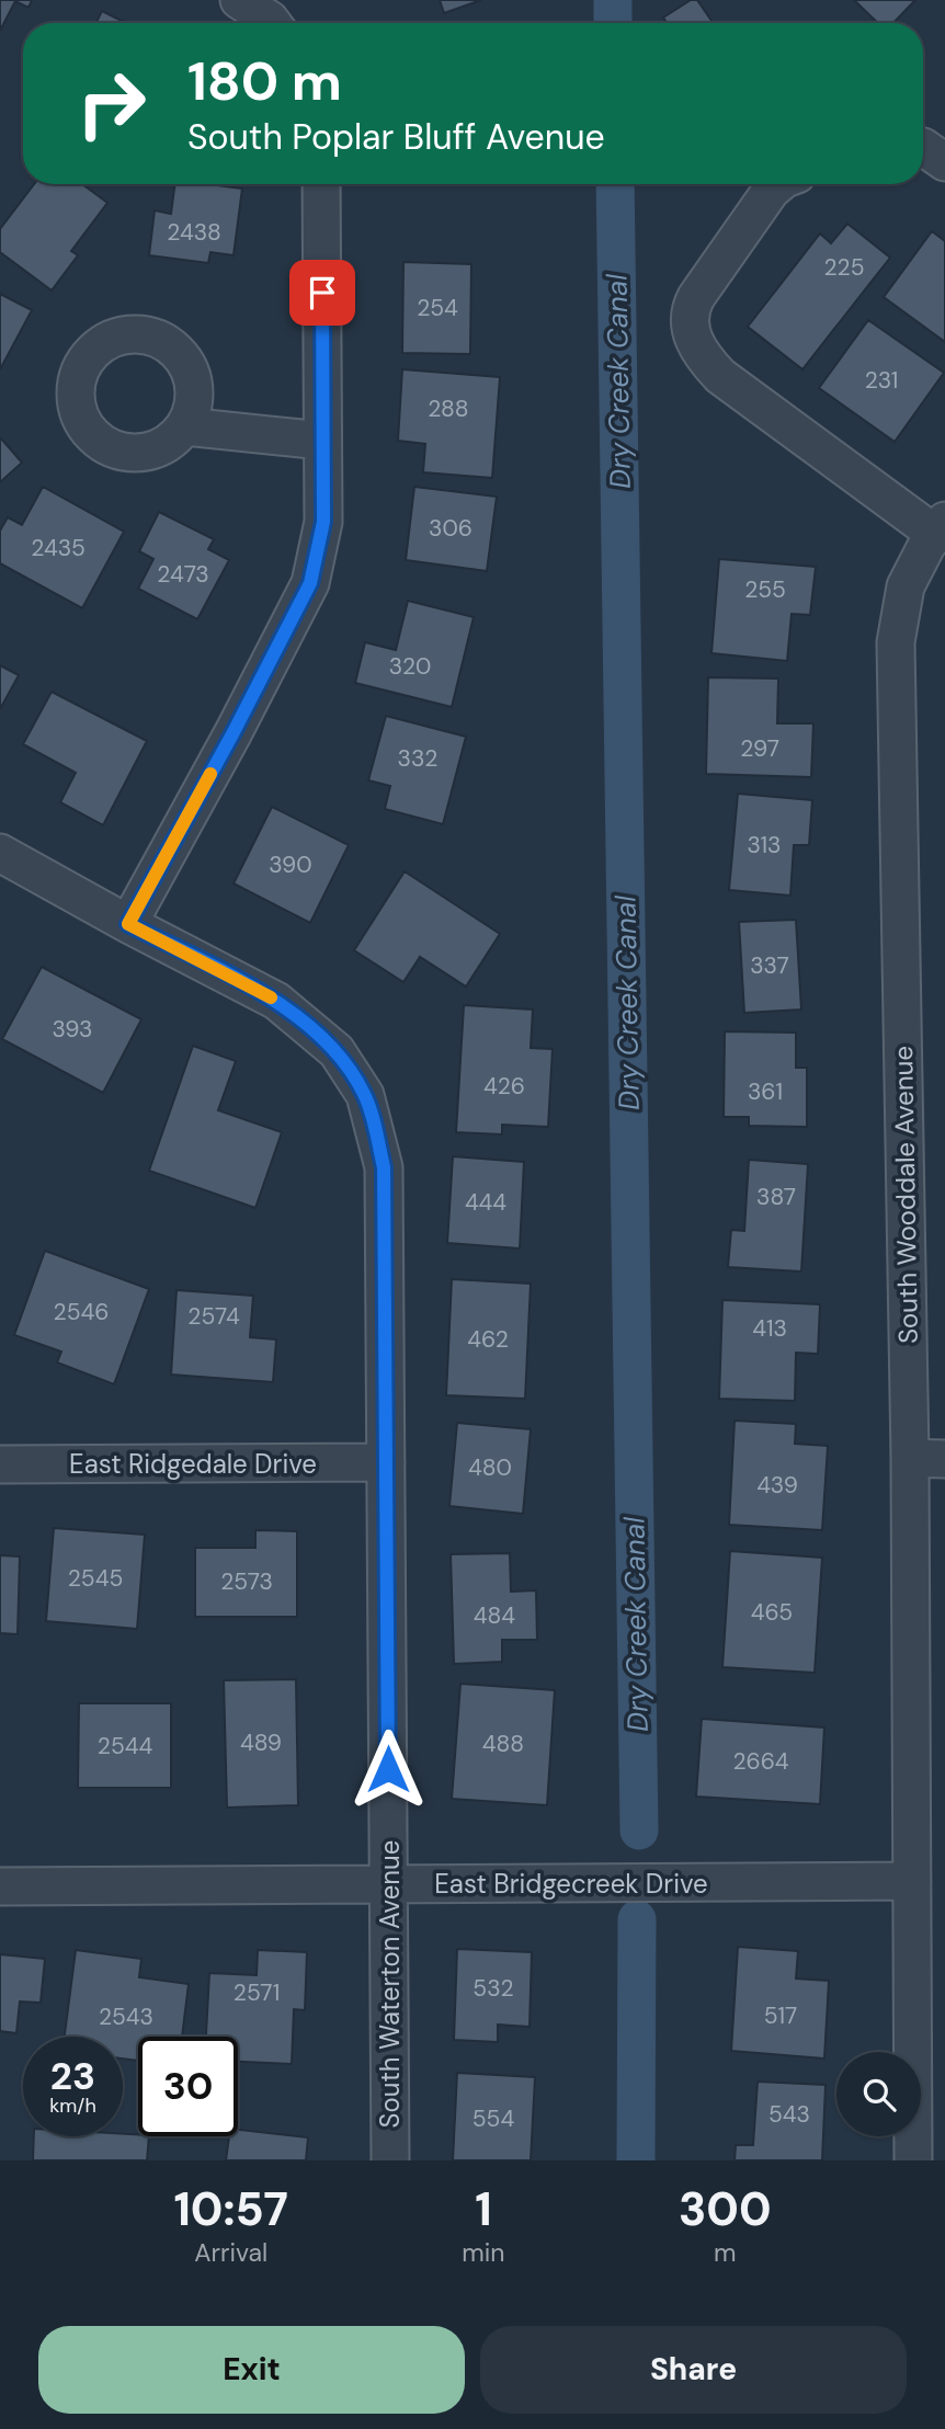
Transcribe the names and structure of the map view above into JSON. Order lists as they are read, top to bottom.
{
  "streets": {
    "street": [
      "South Wooddale Avenue",
      "East Ridgedale Drive",
      "East Bridgecreek Drive",
      "South Waterton Avenue"
    ]
  },
  "crossings": [
    ["South Wooddale Avenue", "East Bridgecreek Drive"],
    ["East Ridgedale Drive", "South Waterton Avenue"],
    ["East Bridgecreek Drive", "South Waterton Avenue"]
  ],
  "water": ["Dry Creek Canal"],
  "house_numbers": [
    "2438",
    "225",
    "254",
    "231",
    "288",
    "306",
    "2435",
    "2473",
    "255",
    "320",
    "297",
    "332",
    "313",
    "390",
    "337",
    "393",
    "426",
    "361",
    "387",
    "444",
    "2546",
    "2574",
    "413",
    "462",
    "480",
    "439",
    "2545",
    "2573",
    "465",
    "484",
    "489",
    "488",
    "2544",
    "2664",
    "532",
    "2571",
    "517",
    "2543",
    "543",
    "554"
  ],
  "page": {
    "turn": ["180 m", "South Poplar Bluff Avenue"],
    "speed": "23 km/h",
    "limit": "30",
    "eta": [
      "10:57",
      "Arrival",
      "1",
      "min",
      "300",
      "m"
    ],
    "buttons": ["Exit", "Share"]
  }
}
